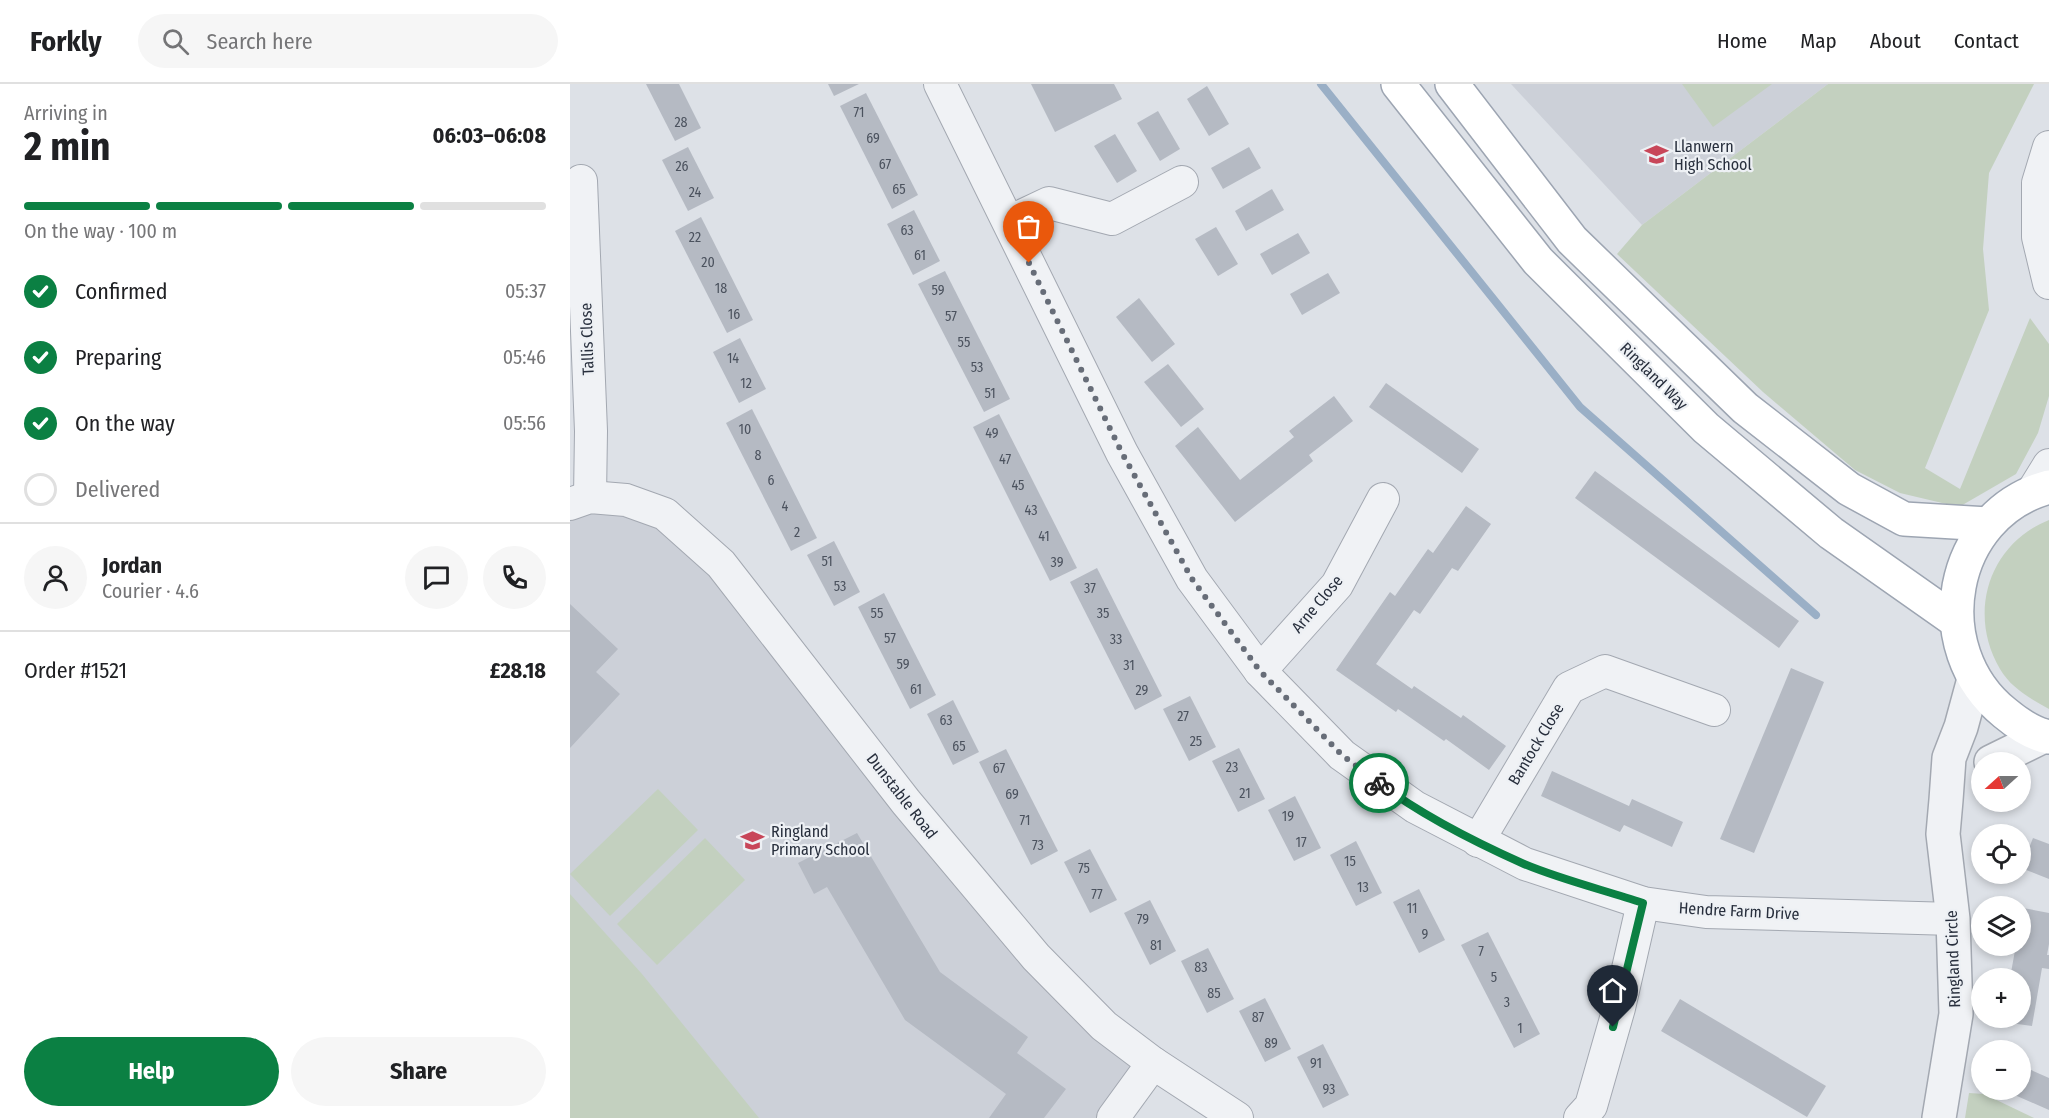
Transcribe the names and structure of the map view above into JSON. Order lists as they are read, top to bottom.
{
  "streets": {
    "main road": ["Ringland Way"],
    "street": [
      "Tallis Close",
      "Arne Close",
      "Bantock Close",
      "Dunstable Road",
      "Hendre Farm Drive",
      "Ringland Circle"
    ]
  },
  "crossings": [
    ["Tallis Close", "Dunstable Road"],
    ["Arne Close", "Hendre Farm Drive"],
    ["Bantock Close", "Hendre Farm Drive"],
    ["Hendre Farm Drive", "Ringland Circle"]
  ],
  "places": {
    "school or university": ["Llanwern High School", "Ringland Primary School"]
  },
  "house_numbers": [
    "71",
    "28",
    "69",
    "67",
    "26",
    "65",
    "24",
    "63",
    "22",
    "61",
    "20",
    "18",
    "59",
    "16",
    "57",
    "55",
    "14",
    "53",
    "12",
    "51",
    "10",
    "49",
    "8",
    "47",
    "6",
    "45",
    "4",
    "43",
    "2",
    "41",
    "51",
    "39",
    "53",
    "37",
    "55",
    "35",
    "57",
    "33",
    "59",
    "31",
    "61",
    "29",
    "27",
    "63",
    "25",
    "65",
    "23",
    "67",
    "21",
    "69",
    "19",
    "71",
    "17",
    "73",
    "15",
    "75",
    "13",
    "77",
    "11",
    "79",
    "9",
    "81",
    "7",
    "83",
    "5",
    "85",
    "3",
    "87",
    "1",
    "89",
    "91",
    "93"
  ],
  "north": "left",
  "page": {
    "header": "Forkly",
    "search": "Search here",
    "nav": [
      "Home",
      "Map",
      "About",
      "Contact"
    ],
    "heading": ["2 min", "Arriving in", "06:03–06:08"],
    "panel": [
      "Jordan",
      "Courier · 4.6",
      "Order #1521",
      "£28.18"
    ],
    "bar": "On the way · 100 m",
    "list": [
      ["Confirmed", "05:37"],
      ["Preparing", "05:46"],
      ["On the way", "05:56"],
      "Delivered"
    ],
    "map_buttons": ["+", "−"],
    "buttons": ["Help", "Share"]
  }
}
